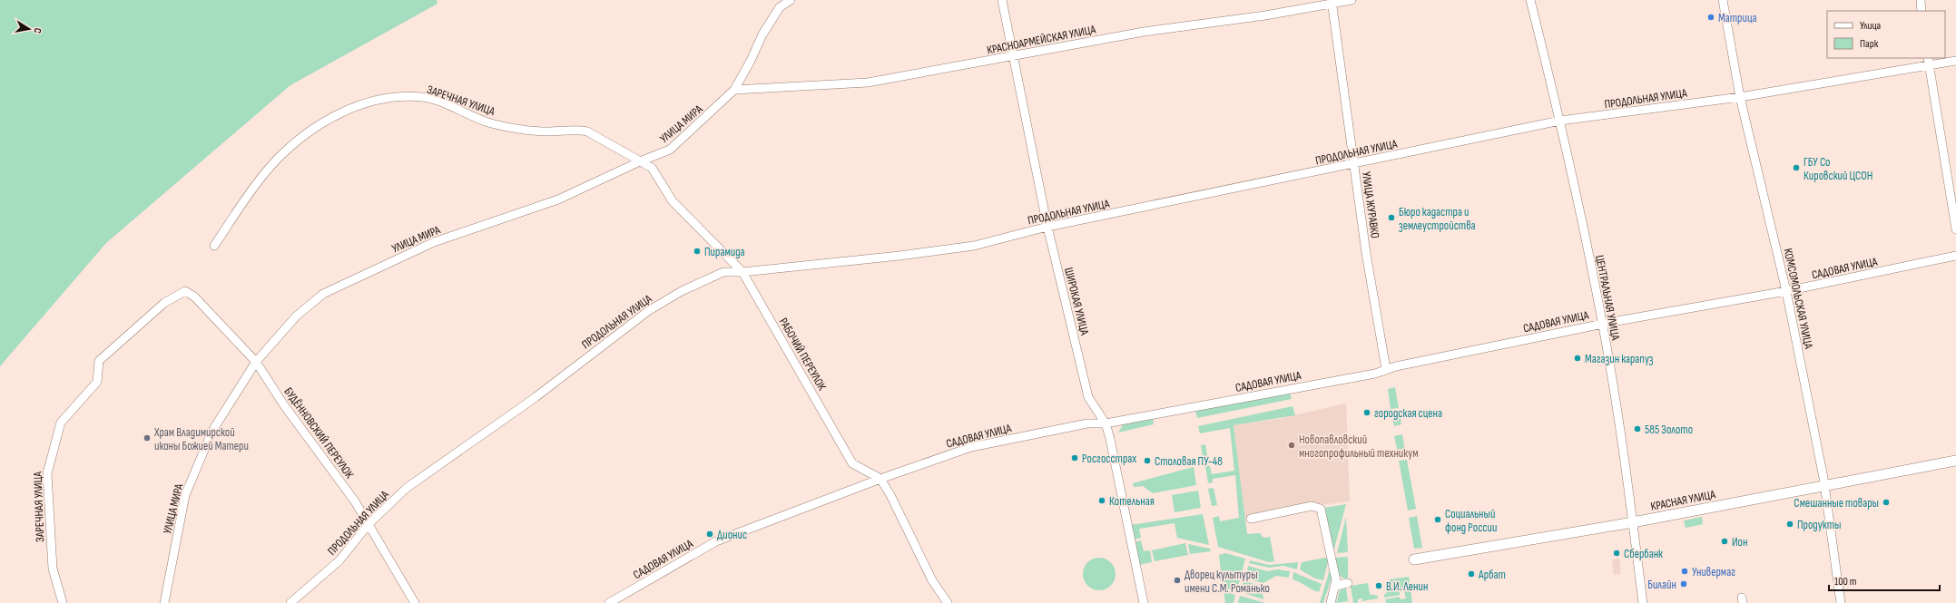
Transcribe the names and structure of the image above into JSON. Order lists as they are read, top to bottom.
{
  "streets": {
    "street": [
      "КРАСНОАРМЕЙСКАЯ УЛИЦА",
      "ПРОДОЛЬНАЯ УЛИЦА",
      "ЗАРЕЧНАЯ УЛИЦА",
      "УЛИЦА МИРА",
      "УЛИЦА ЖУРАВКО",
      "САДОВАЯ УЛИЦА",
      "ЦЕНТРАЛЬНАЯ УЛИЦА",
      "КОМСОМОЛЬСКАЯ УЛИЦА",
      "ШИРОКАЯ УЛИЦА",
      "РАБОЧИЙ ПЕРЕУЛОК",
      "БУДЁННОВСКИЙ ПЕРЕУЛОК",
      "КРАСНАЯ УЛИЦА"
    ]
  },
  "crossings": [
    ["КРАСНОАРМЕЙСКАЯ УЛИЦА", "УЛИЦА МИРА"],
    ["КРАСНОАРМЕЙСКАЯ УЛИЦА", "УЛИЦА ЖУРАВКО"],
    ["КРАСНОАРМЕЙСКАЯ УЛИЦА", "ШИРОКАЯ УЛИЦА"],
    ["ПРОДОЛЬНАЯ УЛИЦА", "УЛИЦА ЖУРАВКО"],
    ["ПРОДОЛЬНАЯ УЛИЦА", "ЦЕНТРАЛЬНАЯ УЛИЦА"],
    ["ПРОДОЛЬНАЯ УЛИЦА", "КОМСОМОЛЬСКАЯ УЛИЦА"],
    ["ПРОДОЛЬНАЯ УЛИЦА", "ШИРОКАЯ УЛИЦА"],
    ["ПРОДОЛЬНАЯ УЛИЦА", "РАБОЧИЙ ПЕРЕУЛОК"],
    ["ПРОДОЛЬНАЯ УЛИЦА", "БУДЁННОВСКИЙ ПЕРЕУЛОК"],
    ["ЗАРЕЧНАЯ УЛИЦА", "РАБОЧИЙ ПЕРЕУЛОК"],
    ["ЗАРЕЧНАЯ УЛИЦА", "БУДЁННОВСКИЙ ПЕРЕУЛОК"],
    ["УЛИЦА МИРА", "РАБОЧИЙ ПЕРЕУЛОК"],
    ["УЛИЦА МИРА", "БУДЁННОВСКИЙ ПЕРЕУЛОК"],
    ["УЛИЦА ЖУРАВКО", "САДОВАЯ УЛИЦА"],
    ["САДОВАЯ УЛИЦА", "ЦЕНТРАЛЬНАЯ УЛИЦА"],
    ["САДОВАЯ УЛИЦА", "КОМСОМОЛЬСКАЯ УЛИЦА"],
    ["САДОВАЯ УЛИЦА", "ШИРОКАЯ УЛИЦА"],
    ["САДОВАЯ УЛИЦА", "РАБОЧИЙ ПЕРЕУЛОК"],
    ["ЦЕНТРАЛЬНАЯ УЛИЦА", "КРАСНАЯ УЛИЦА"],
    ["КОМСОМОЛЬСКАЯ УЛИЦА", "КРАСНАЯ УЛИЦА"]
  ],
  "places": [
    "Матрица",
    "ГБУ Со Кировский ЦСОН",
    "Бюро кадастра и землеустройства",
    "Пирамида",
    "Магазин карапуз",
    "городская сцена",
    "585 Золото",
    "Храм Владимирской иконы Божией Матери",
    "Новопавловский многопрофильный техникум",
    "Росгосстрах",
    "Столовая ПУ-48",
    "Котельная",
    "Смешанные товары",
    "Социальный фонд России",
    "Продукты",
    "Дионис",
    "Ион",
    "Сбербанк",
    "Универмаг",
    "Арбат",
    "Дворец культуры имени С.М. Романько",
    "Билайн",
    "В.И. Ленин"
  ],
  "legend": ["Улица", "Парк"],
  "scale_bar": "100 m",
  "north": "right"
}
